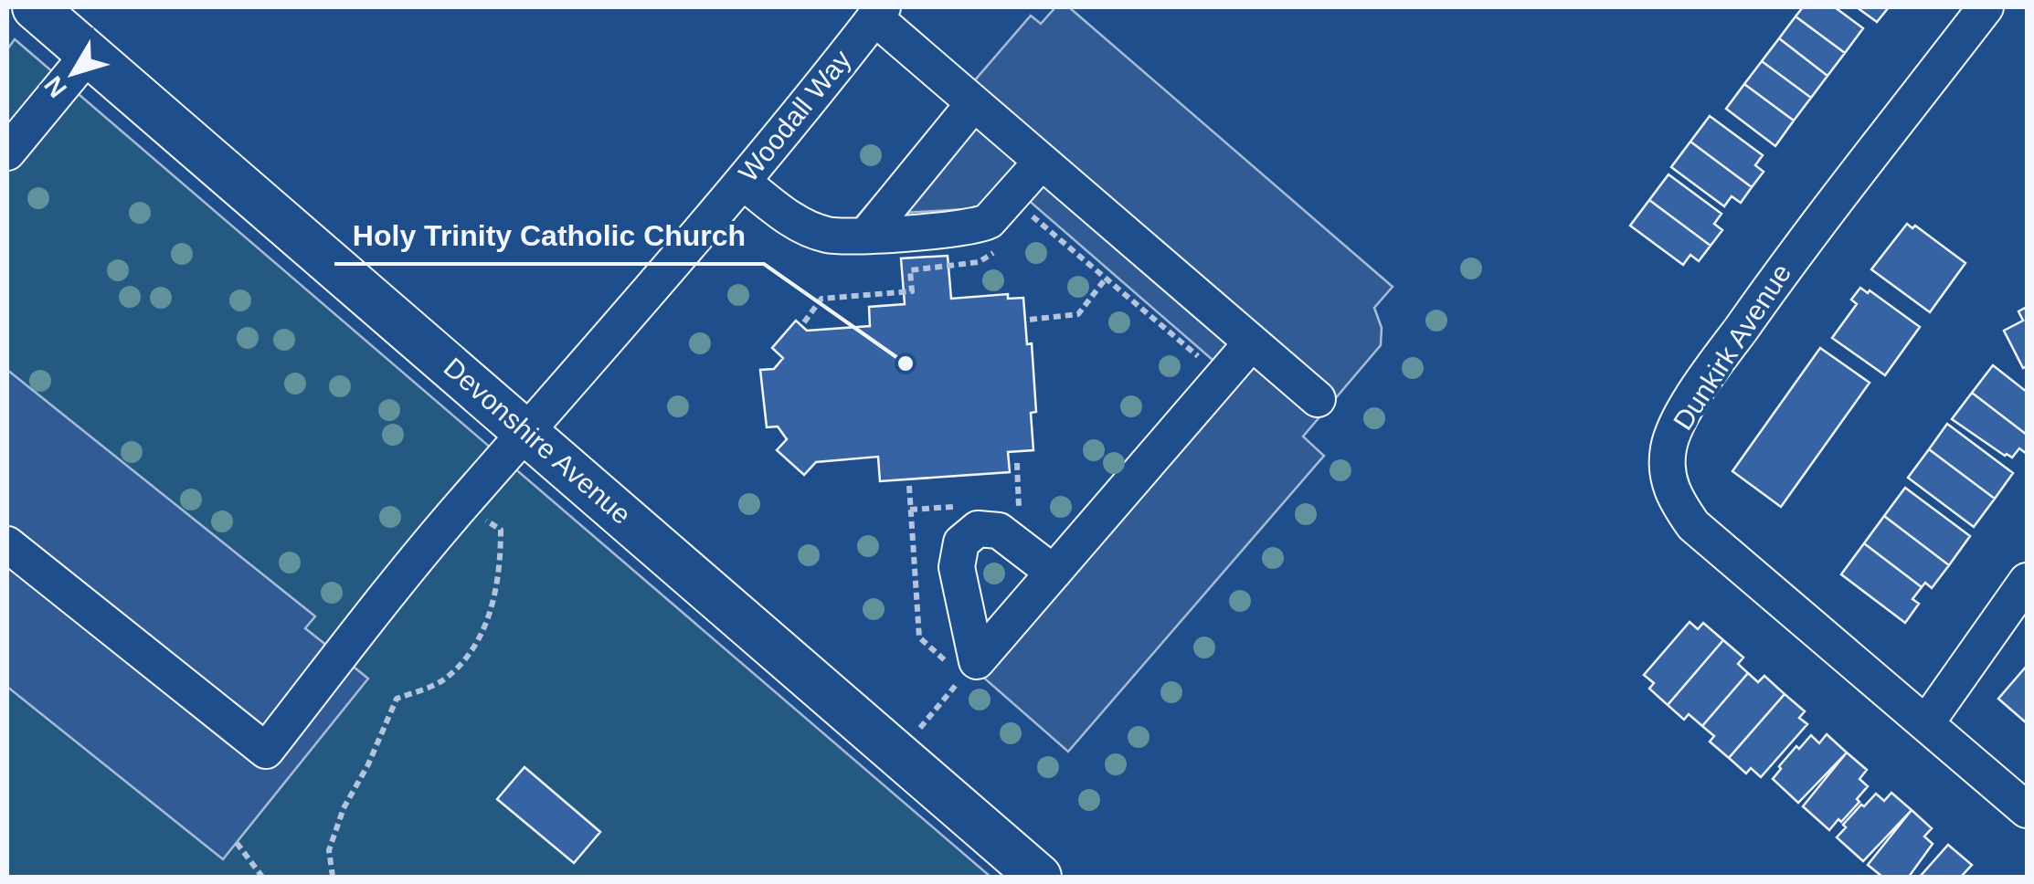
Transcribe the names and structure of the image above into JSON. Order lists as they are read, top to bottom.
{
  "streets": {
    "main road": ["Devonshire Avenue"],
    "street": ["Woodall Way", "Dunkirk Avenue"]
  },
  "crossings": [
    ["Woodall Way", "Devonshire Avenue"]
  ],
  "places": ["Holy Trinity Catholic Church"],
  "north": "bottom left"
}
